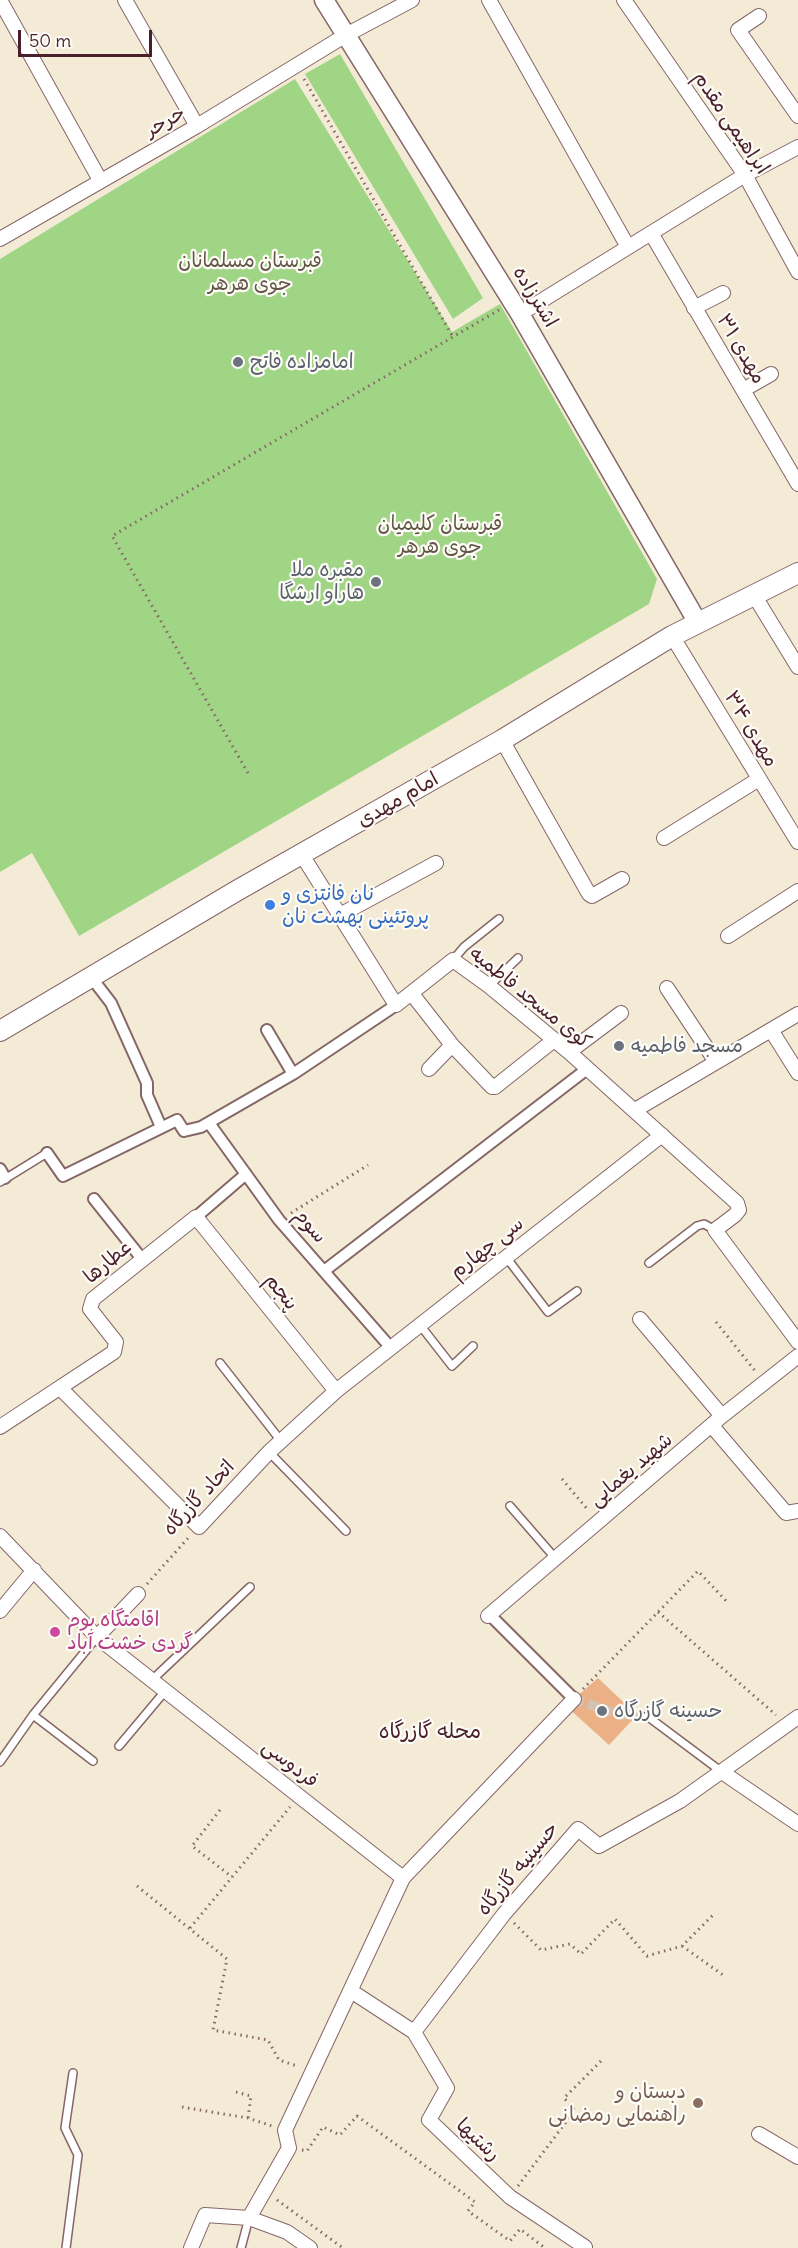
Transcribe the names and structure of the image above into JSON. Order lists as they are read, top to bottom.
{
  "streets": {
    "main road": ["امام مهدی"],
    "street": [
      "حرحر",
      "ابراهیمی مقدم",
      "اشترزاده",
      "مهدی ۳۱",
      "مهدی ۳۴",
      "کوی مسجد فاطمیه",
      "سوم",
      "سی چهارم",
      "عطارها",
      "پنجم",
      "شهید یغمایی",
      "اتحاد گازرگاه",
      "فردوسی",
      "حسینیه گازرگاه",
      "رشتیها"
    ]
  },
  "crossings": [
    ["حرحر", "اشترزاده"],
    ["اشترزاده", "امام مهدی"],
    ["مهدی ۳۴", "امام مهدی"],
    ["کوی مسجد فاطمیه", "سی چهارم"],
    ["سوم", "سی چهارم"],
    ["سوم", "عطارها"],
    ["سی چهارم", "پنجم"],
    ["سی چهارم", "اتحاد گازرگاه"],
    ["عطارها", "پنجم"],
    ["پنجم", "اتحاد گازرگاه"],
    ["حسینیه گازرگاه", "رشتیها"]
  ],
  "districts": ["محله گازرگاه"],
  "parks": ["قبرستان مسلمانان جوی هرهر", "قبرستان کلیمیان جوی هرهر"],
  "places": [
    "امامزاده فاتح",
    "مقبره ملا هاراو ارشگا",
    "نان فانتزی و پروتئینی بهشت نان",
    "مسجد فاطمیه",
    "اقامتگاه بوم گردی خشت آباد",
    "حسینه گازرگاه",
    "دبستان و راهنمایی رمضانی"
  ],
  "scale_bar": "50 m"
}
